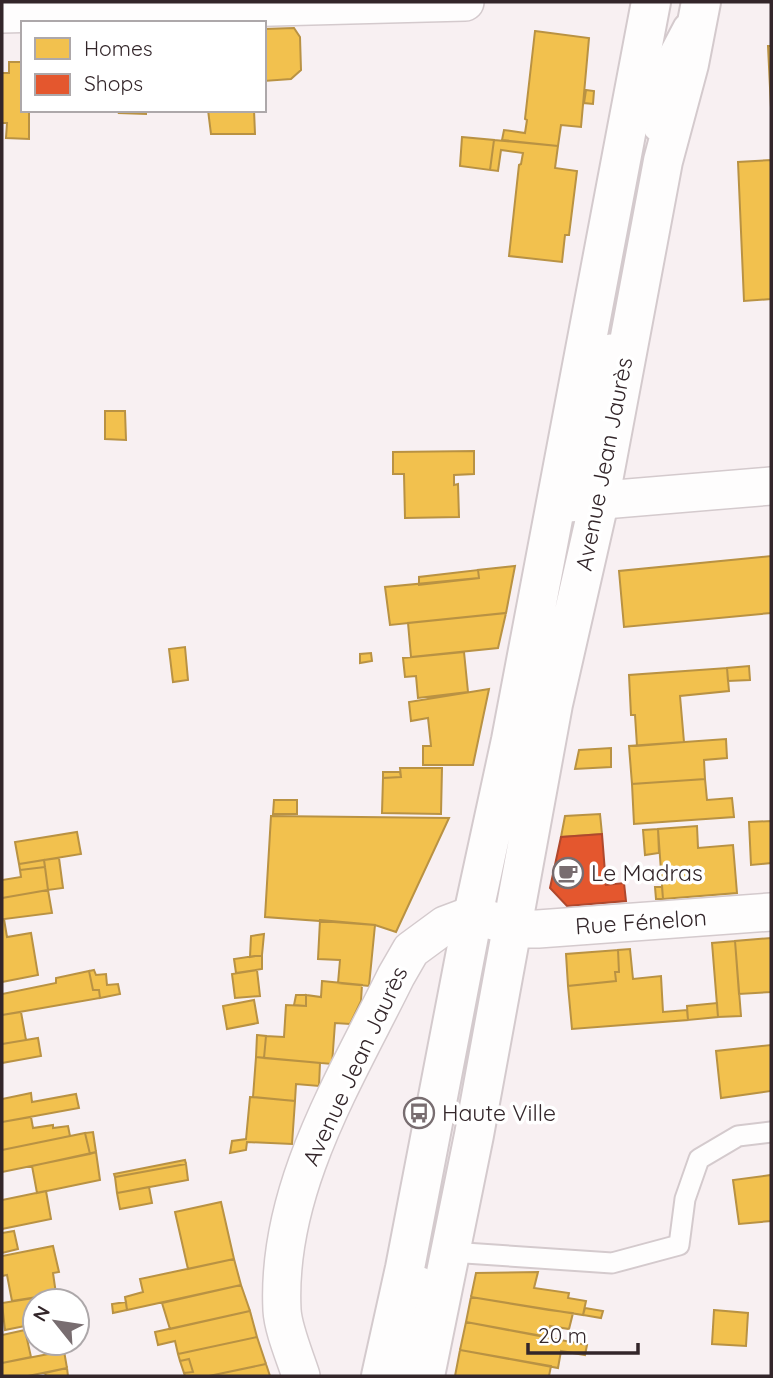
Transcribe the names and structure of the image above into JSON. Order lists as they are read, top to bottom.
{
  "streets": {
    "main road": ["Avenue Jean Jaurès"],
    "street": ["Rue Fénelon"]
  },
  "crossings": [
    ["Avenue Jean Jaurès", "Rue Fénelon"]
  ],
  "places": {
    "cafe": ["Le Madras"],
    "bus stop": ["Haute Ville"]
  },
  "legend": ["Homes", "Shops"],
  "scale_bar": "20 m",
  "north": "top left"
}
